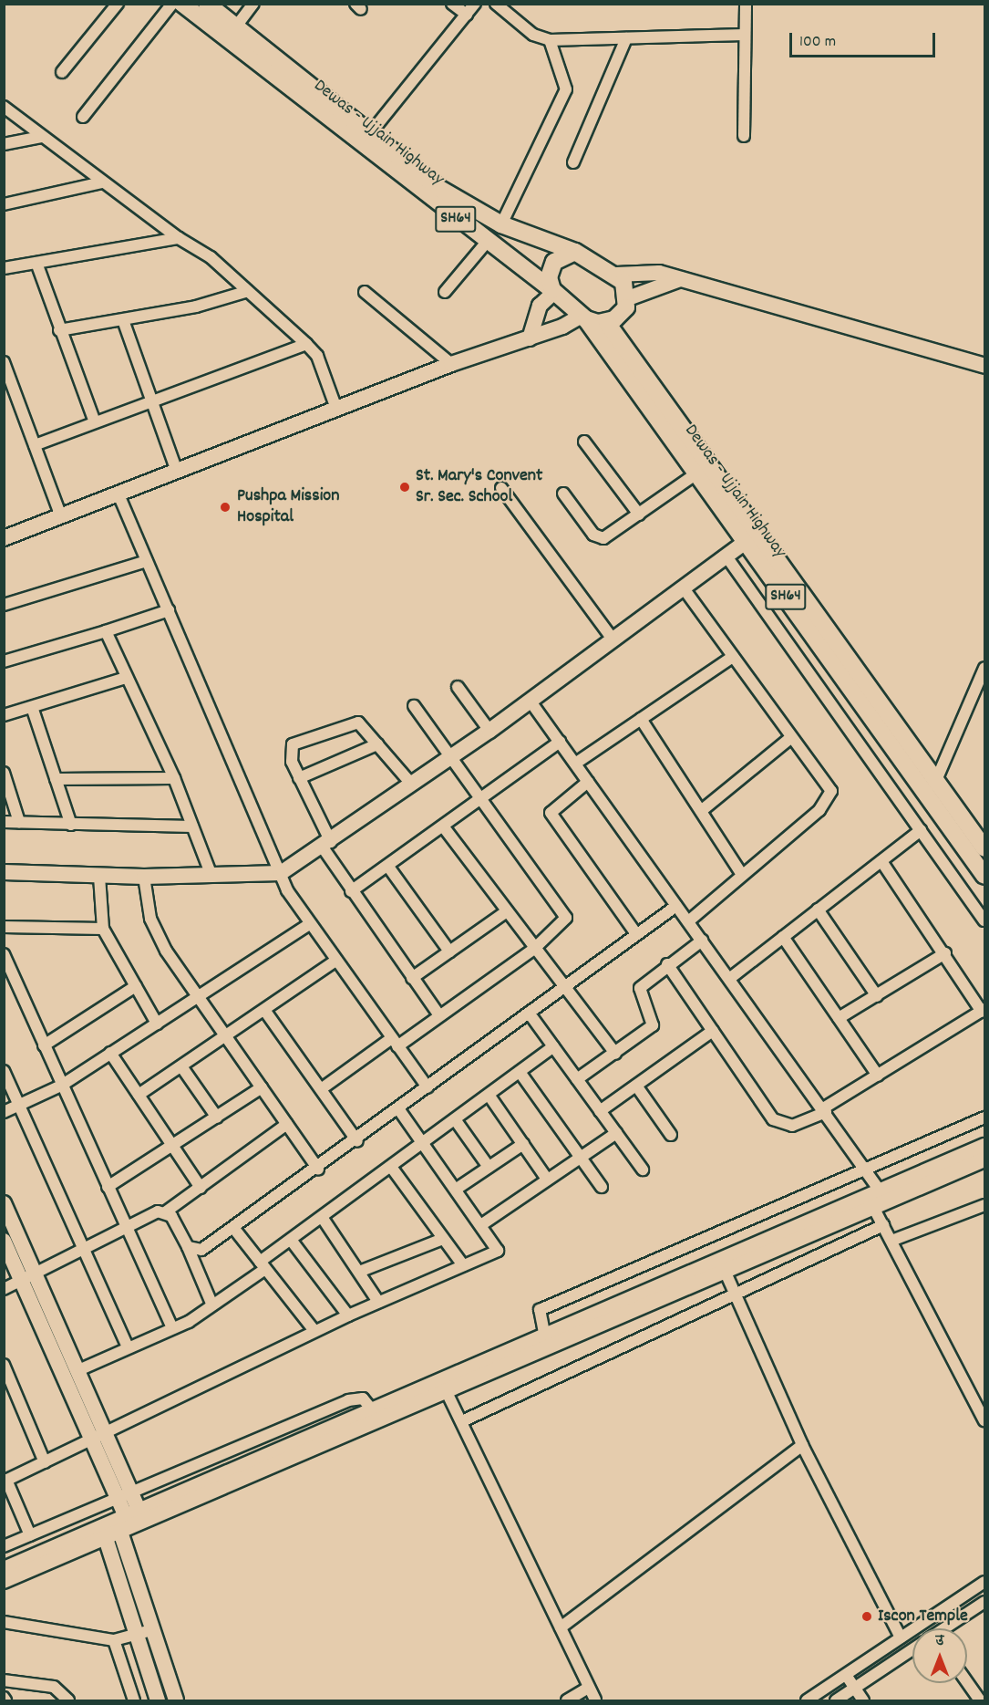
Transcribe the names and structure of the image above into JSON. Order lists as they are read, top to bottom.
{
  "streets": {
    "main road": ["Dewas - Ujjain Highway", "SH64"]
  },
  "places": ["St. Mary's Convent Sr. Sec. School", "Pushpa Mission Hospital", "Iscon Temple"],
  "scale_bar": "100 m",
  "north": "top"
}
